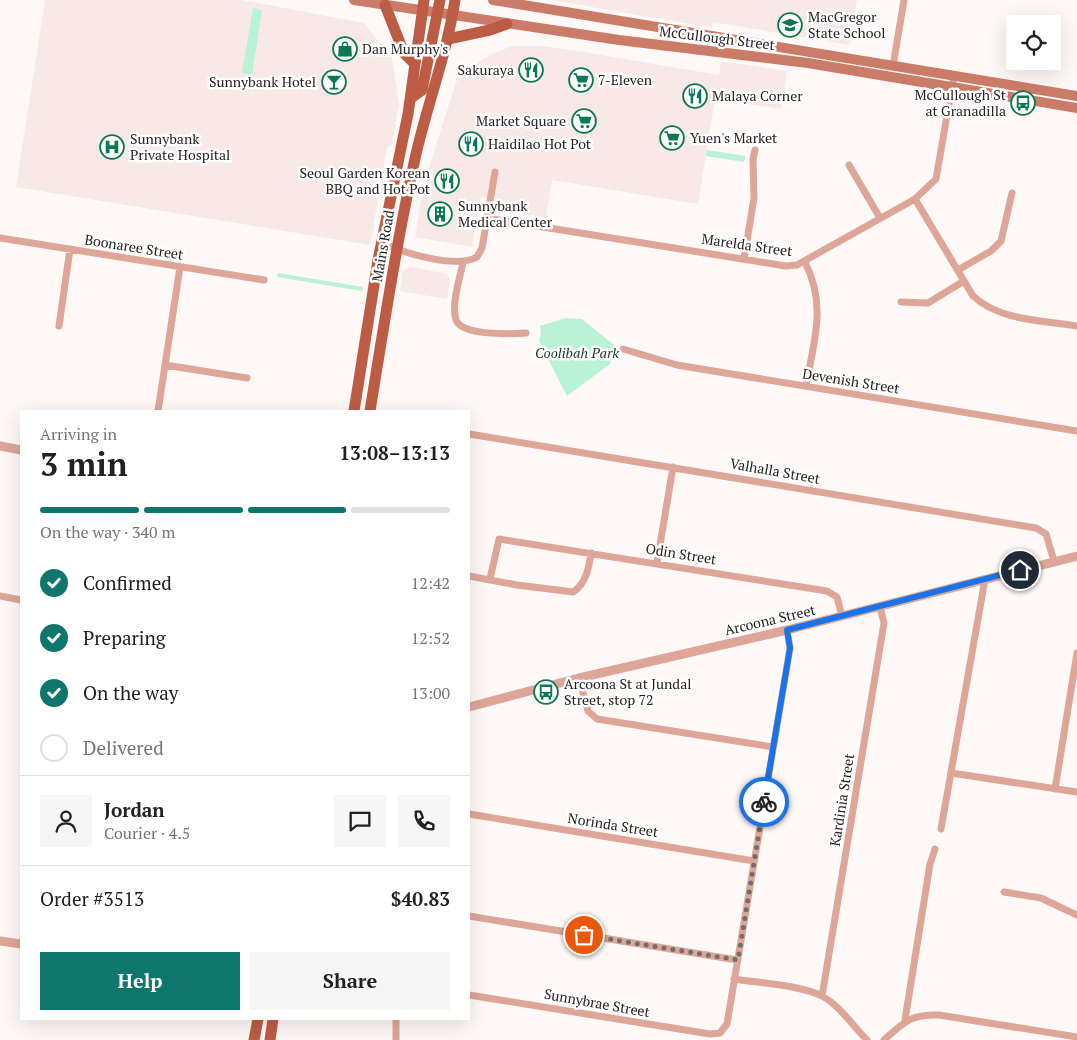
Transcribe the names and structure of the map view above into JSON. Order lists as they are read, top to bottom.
{
  "streets": {
    "main road": ["McCullough Street", "Mains Road"],
    "street": [
      "Marelda Street",
      "Boonaree Street",
      "Devenish Street",
      "Valhalla Street",
      "Odin Street",
      "Arcoona Street",
      "Kardinia Street",
      "Norinda Street",
      "Sunnybrae Street"
    ]
  },
  "crossings": [
    ["McCullough Street", "Marelda Street"],
    ["McCullough Street", "Mains Road"],
    ["Valhalla Street", "Arcoona Street"],
    ["Odin Street", "Arcoona Street"],
    ["Arcoona Street", "Kardinia Street"]
  ],
  "parks": ["Coolibah Park"],
  "places": {
    "school or university": ["MacGregor State School"],
    "shop": ["Dan Murphy's"],
    "restaurant": [
      "Sakuraya",
      "Malaya Corner",
      "Haidilao Hot Pot",
      "Seoul Garden Korean BBQ and Hot Pot"
    ],
    "supermarket": ["7-Eleven", "Market Square", "Yuen's Market"],
    "bar": ["Sunnybank Hotel"],
    "bus stop": ["McCullough St at Granadilla", "Arcoona St at Jundal Street, stop 72"],
    "hospital": ["Sunnybank Private Hospital"],
    "building": ["Sunnybank Medical Center"]
  },
  "page": {
    "heading": ["3 min", "Arriving in", "13:08–13:13"],
    "panel": [
      "Jordan",
      "Courier · 4.5",
      "Order #3513",
      "$40.83"
    ],
    "bar": "On the way · 340 m",
    "list": [
      ["Confirmed", "12:42"],
      ["Preparing", "12:52"],
      ["On the way", "13:00"],
      "Delivered"
    ],
    "buttons": ["Help", "Share"]
  }
}
